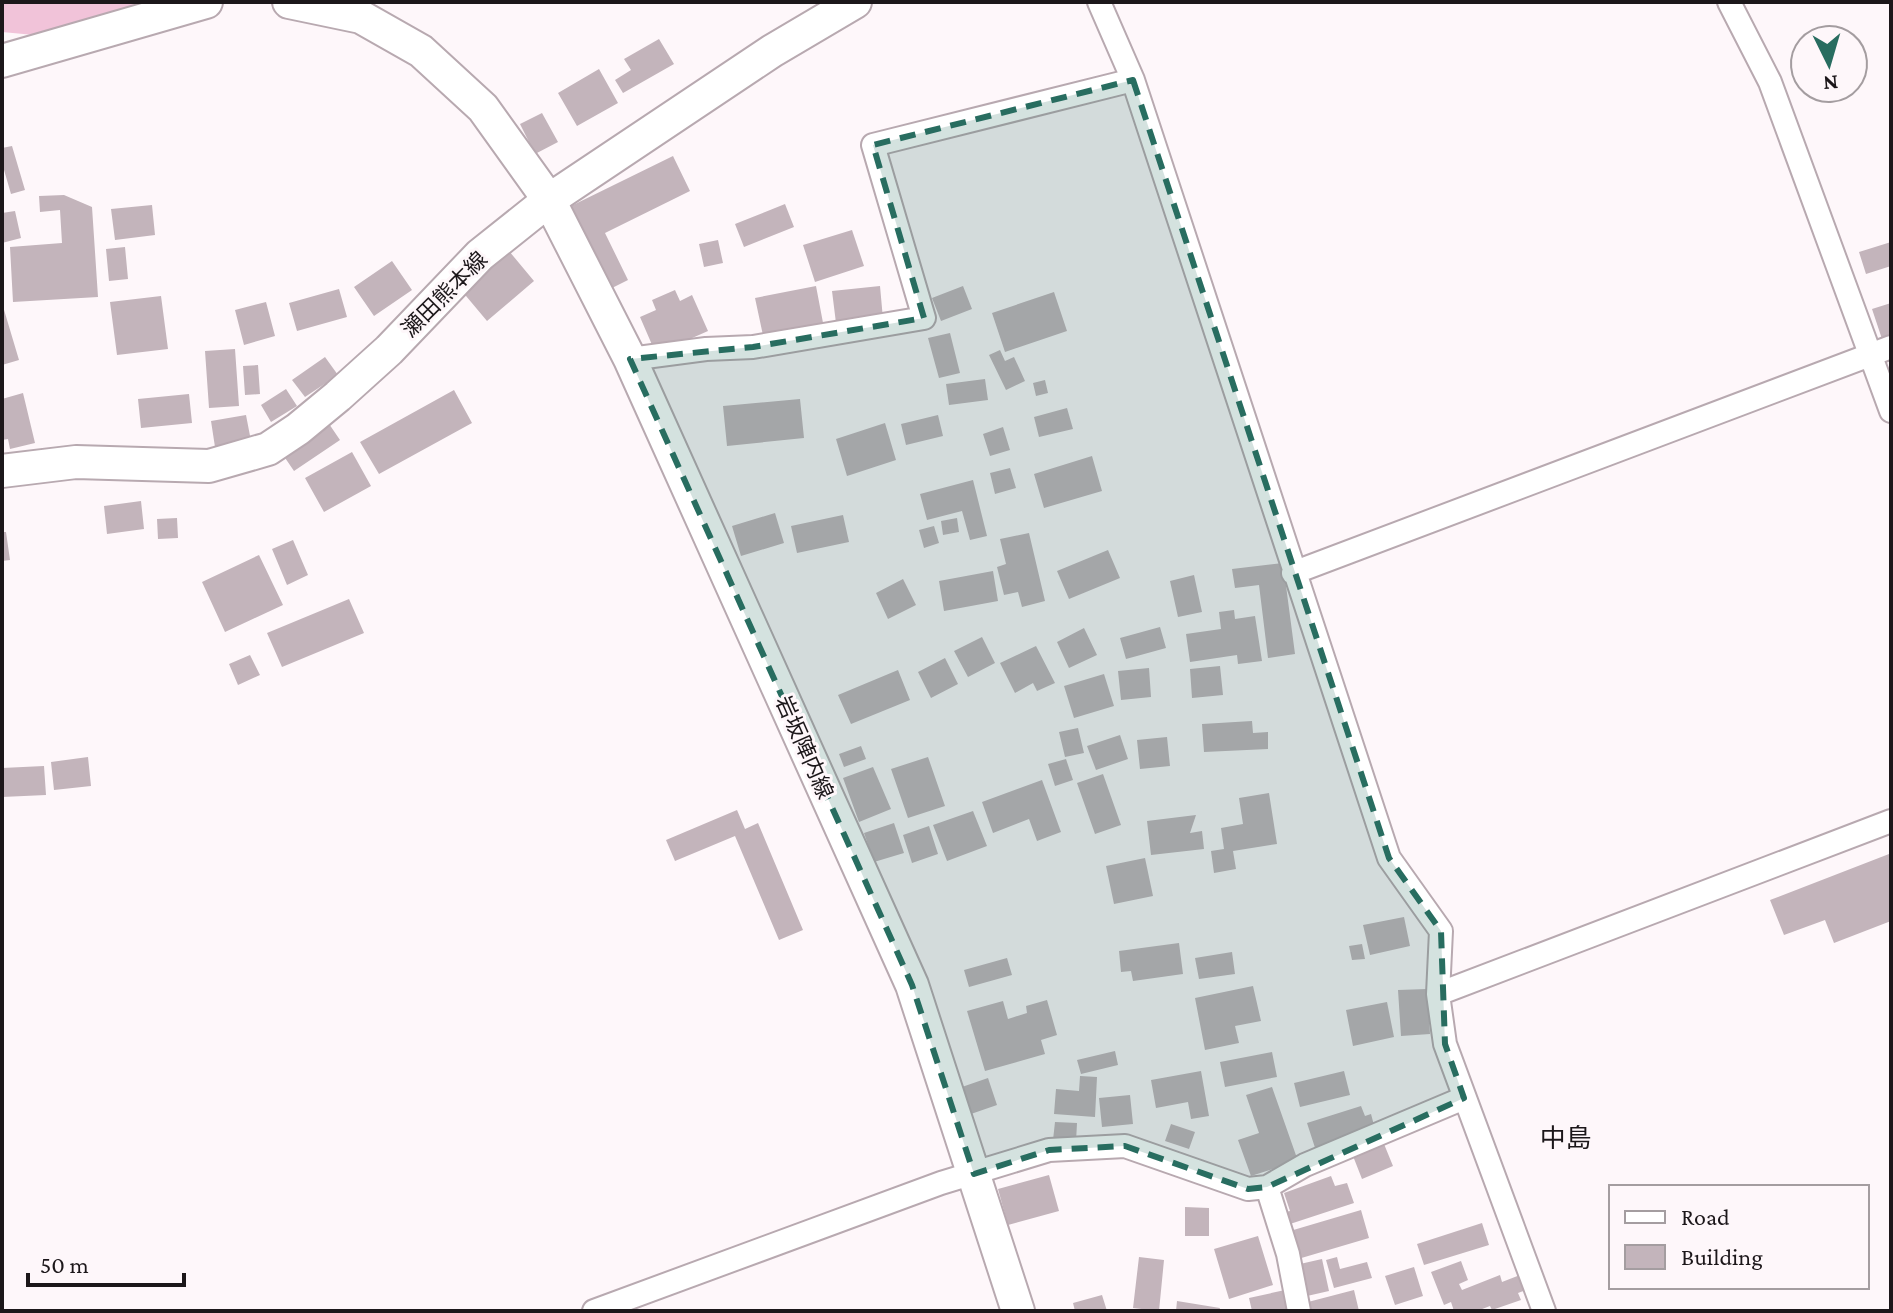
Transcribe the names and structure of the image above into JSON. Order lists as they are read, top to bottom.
{
  "streets": {
    "main road": ["瀬田熊本線", "岩坂陣内線"]
  },
  "crossings": [
    ["瀬田熊本線", "岩坂陣内線"]
  ],
  "districts": ["中島"],
  "legend": ["Road", "Building"],
  "scale_bar": "50 m",
  "north": "bottom"
}
